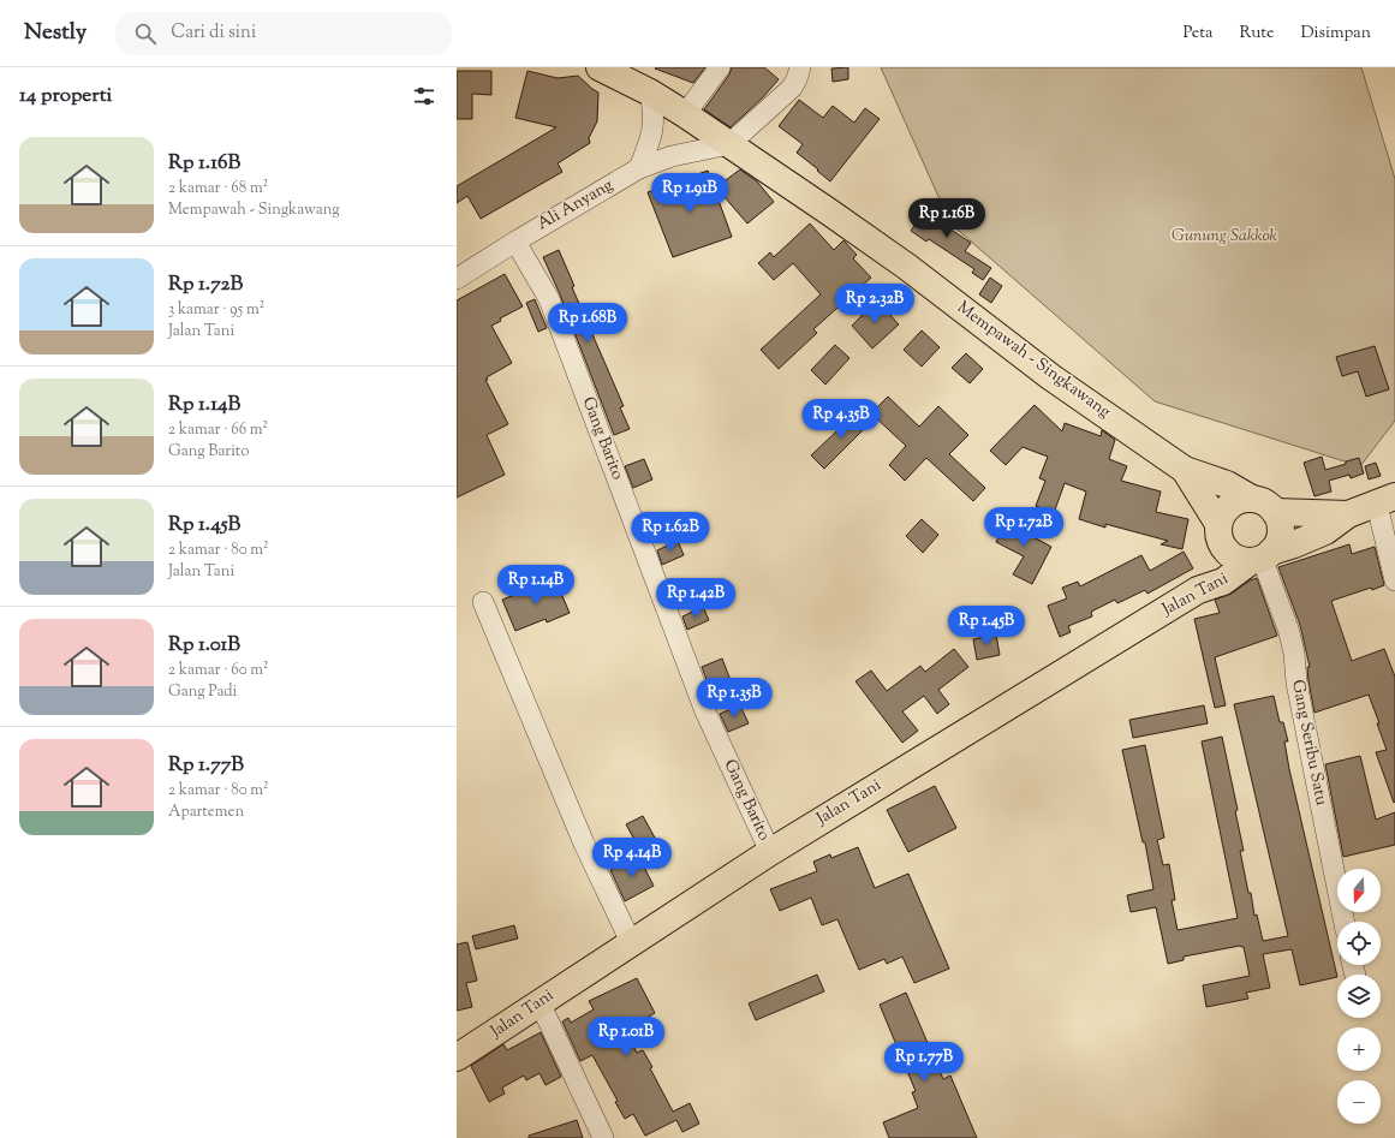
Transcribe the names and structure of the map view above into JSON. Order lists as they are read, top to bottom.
{
  "streets": {
    "main road": ["Mempawah - Singkawang", "Jalan Tani"],
    "street": ["Ali Anyang", "Gang Barito", "Gang Seribu Satu"]
  },
  "crossings": [
    ["Ali Anyang", "Mempawah - Singkawang"],
    ["Ali Anyang", "Gang Barito"],
    ["Mempawah - Singkawang", "Jalan Tani"],
    ["Mempawah - Singkawang", "Gang Seribu Satu"],
    ["Gang Barito", "Jalan Tani"],
    ["Jalan Tani", "Gang Seribu Satu"]
  ],
  "parks": ["Gunung Sakkok"],
  "north": "bottom",
  "page": {
    "header": "Nestly",
    "search": "Cari di sini",
    "nav": ["Peta", "Rute", "Disimpan"],
    "heading": "14 properti",
    "list": [
      {
        "name": "Rp 1.16B",
        "note": "2 kamar · 68 m² · Mempawah - Singkawang"
      },
      {
        "name": "Rp 1.72B",
        "note": "3 kamar · 95 m² · Jalan Tani"
      },
      {
        "name": "Rp 1.14B",
        "note": "2 kamar · 66 m² · Gang Barito"
      },
      {
        "name": "Rp 1.45B",
        "note": "2 kamar · 80 m² · Jalan Tani"
      },
      {
        "name": "Rp 1.01B",
        "note": "2 kamar · 60 m² · Gang Padi"
      },
      {
        "name": "Rp 1.77B",
        "note": "2 kamar · 80 m² · Apartemen"
      }
    ],
    "price": [
      "Rp 1.91B",
      "Rp 1.16B",
      "Rp 2.32B",
      "Rp 1.68B",
      "Rp 4.35B",
      "Rp 1.72B",
      "Rp 1.62B",
      "Rp 1.14B",
      "Rp 1.42B",
      "Rp 1.45B",
      "Rp 1.35B",
      "Rp 4.14B",
      "Rp 1.01B",
      "Rp 1.77B"
    ],
    "map_buttons": ["+", "−"]
  }
}
